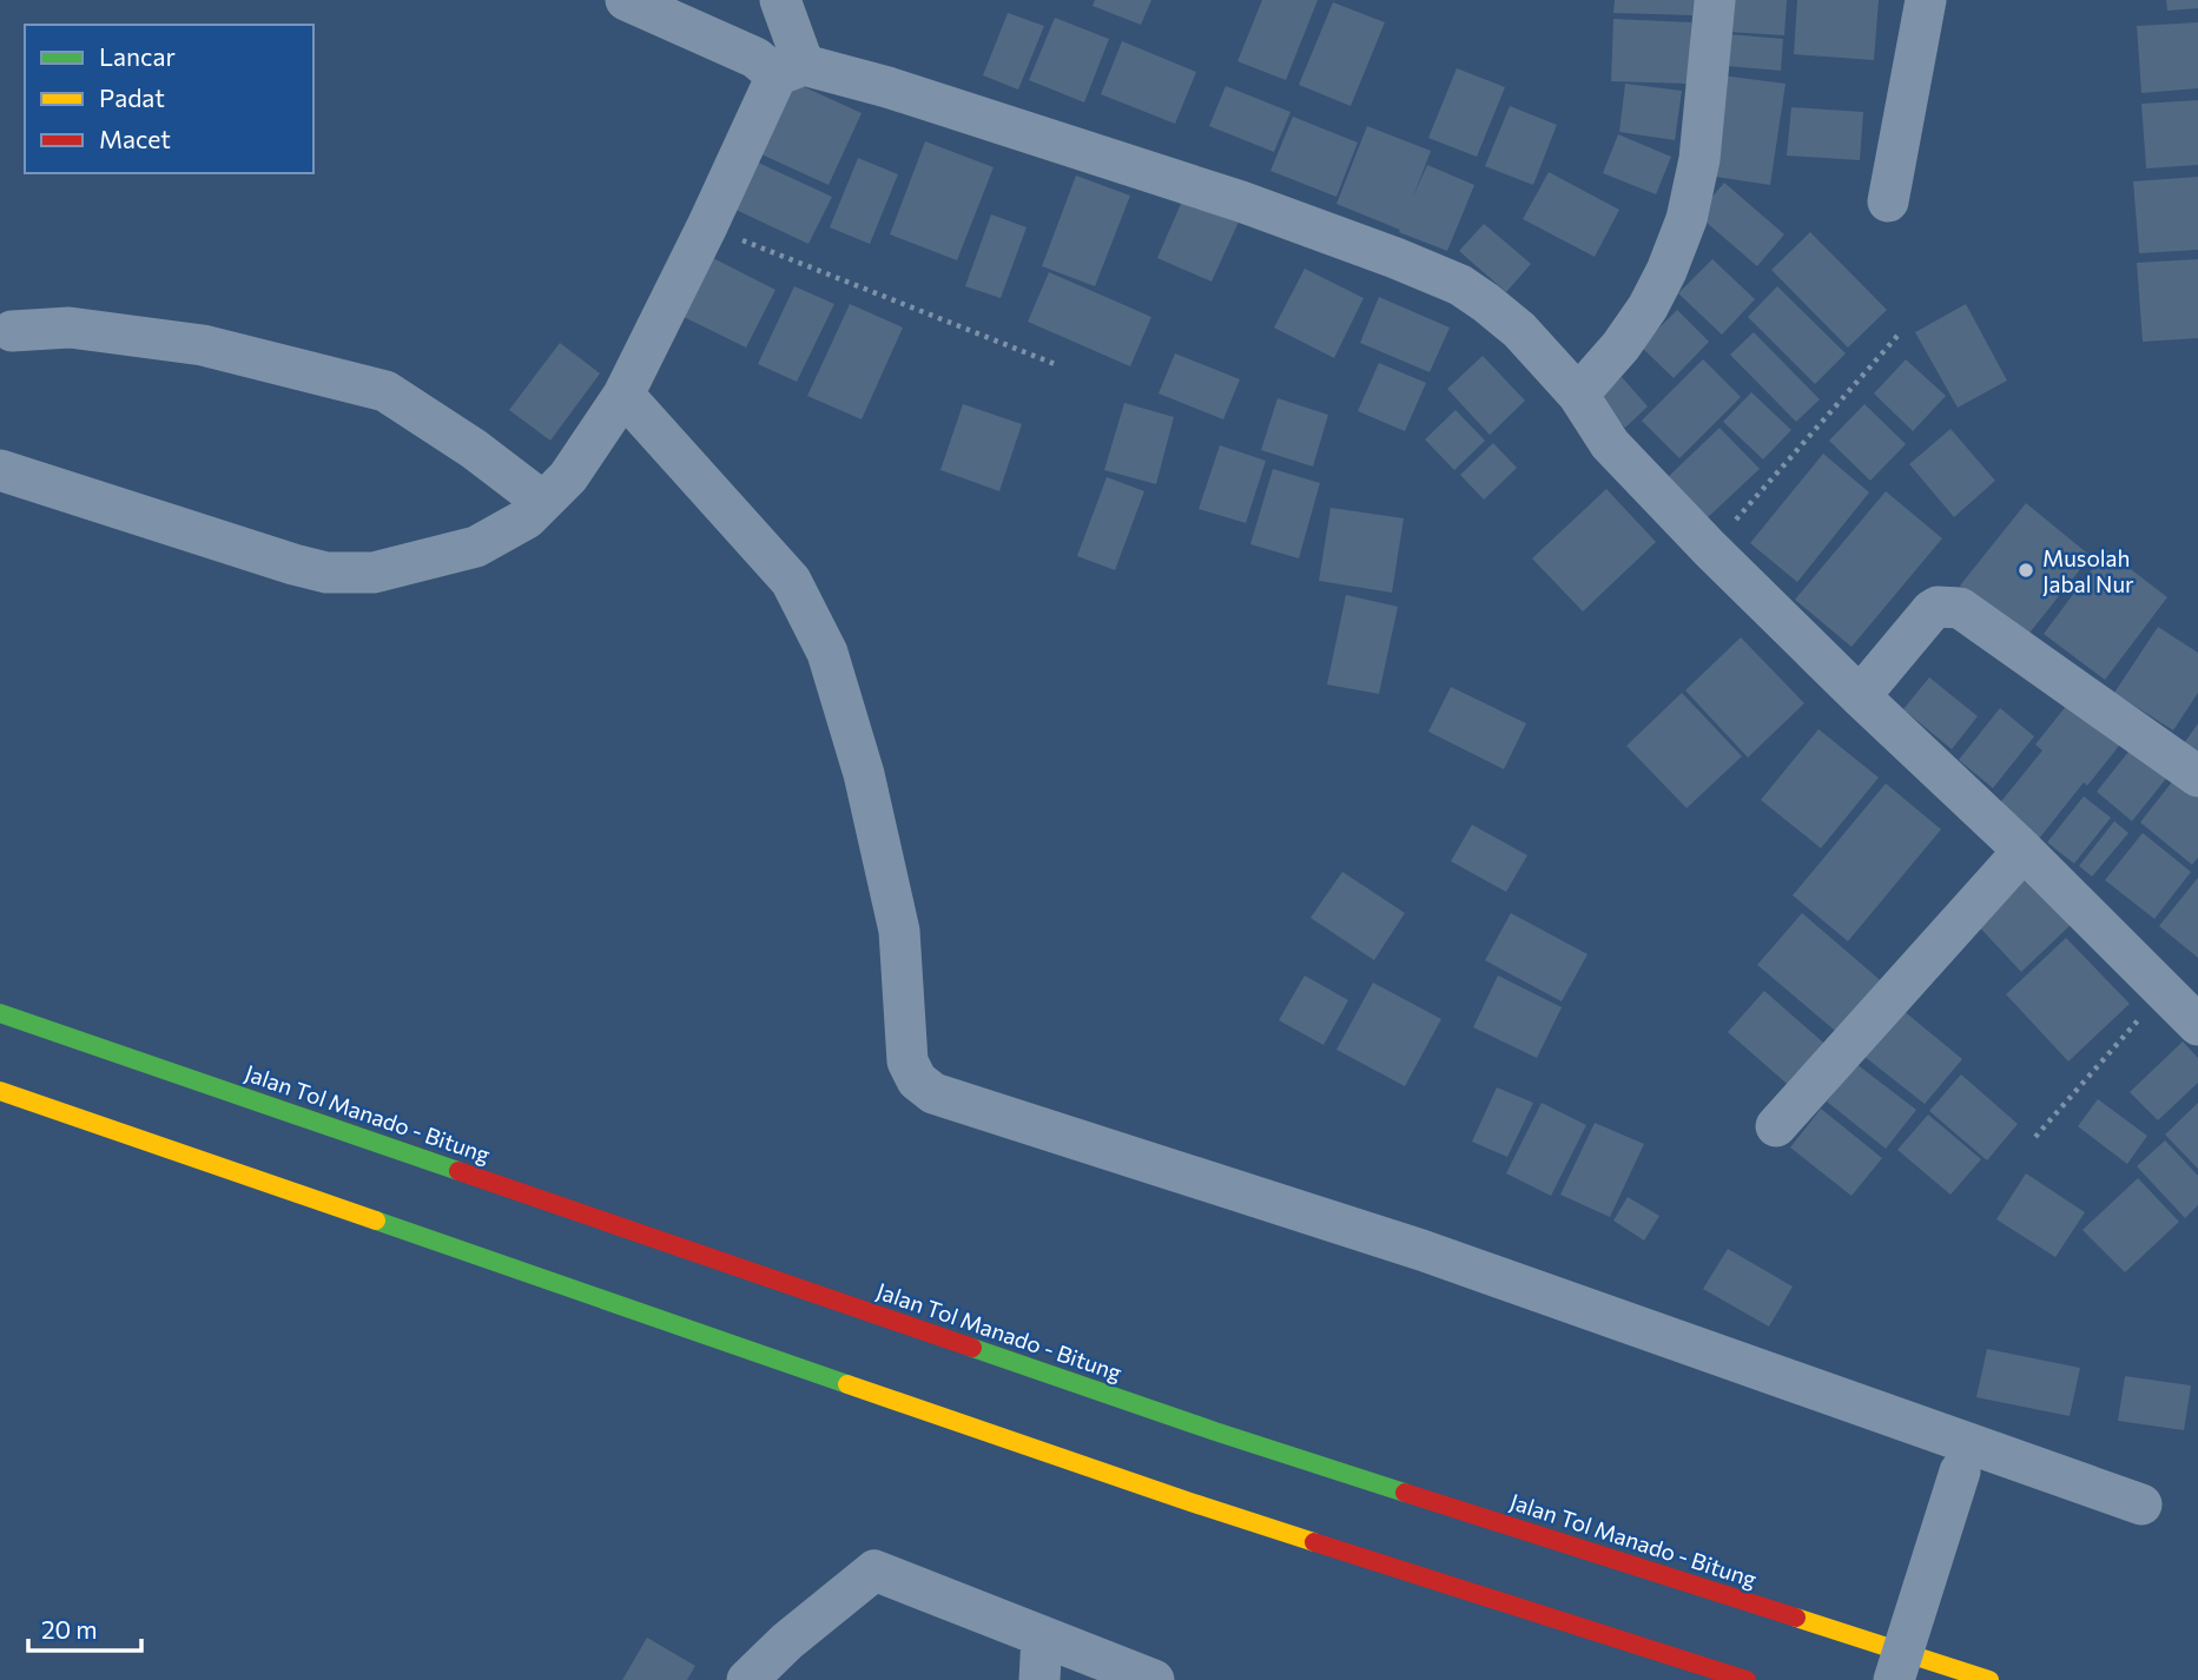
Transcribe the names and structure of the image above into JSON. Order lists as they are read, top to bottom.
{
  "streets": {
    "highway": ["Jalan Tol Manado - Bitung"]
  },
  "places": ["Musolah Jabal Nur"],
  "legend": ["Lancar", "Padat", "Macet"],
  "scale_bar": "20 m"
}
